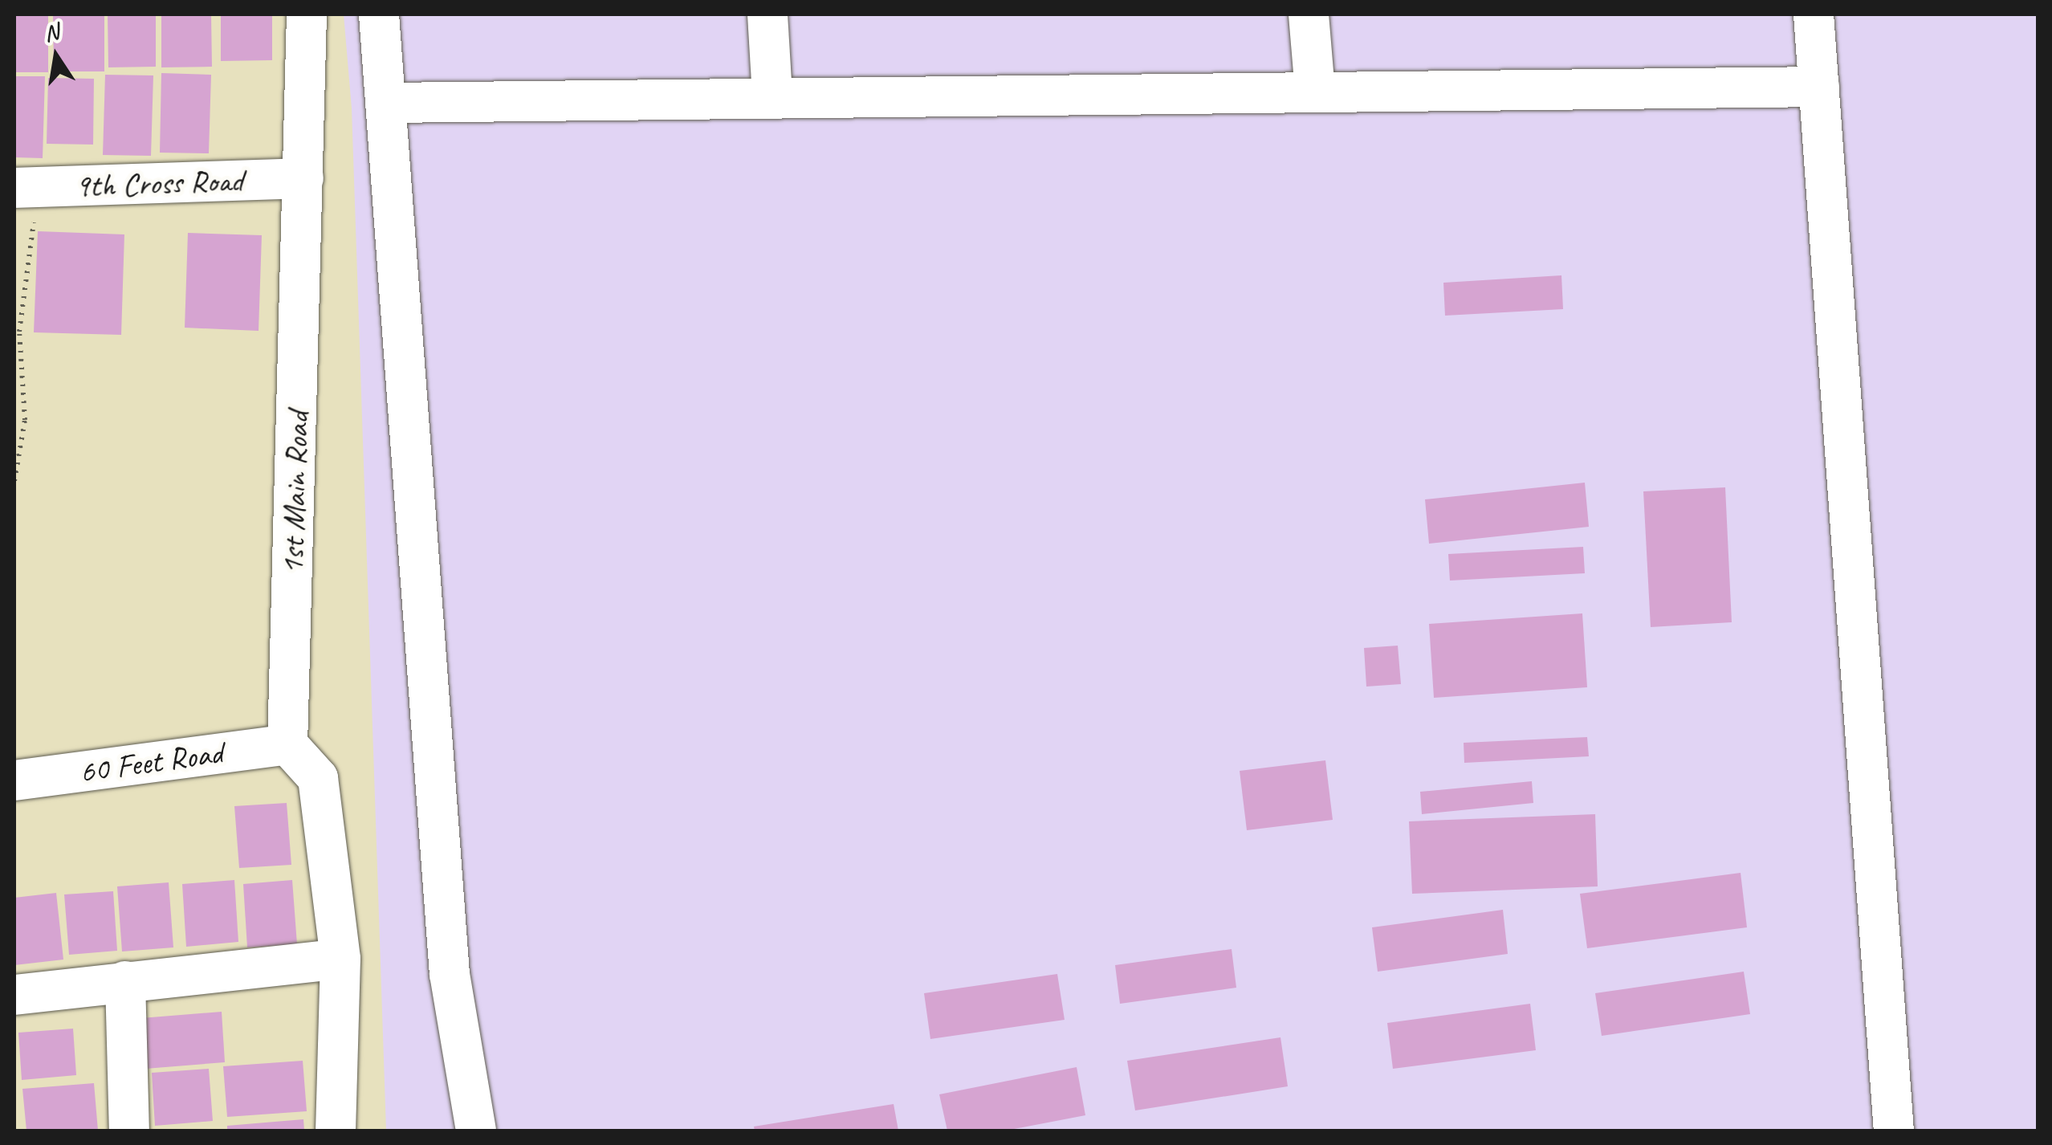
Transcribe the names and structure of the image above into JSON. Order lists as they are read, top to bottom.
{
  "streets": {
    "street": ["9th Cross Road", "1st Main Road", "60 Feet Road"]
  },
  "crossings": [
    ["9th Cross Road", "1st Main Road"],
    ["1st Main Road", "60 Feet Road"]
  ],
  "north": "top"
}
